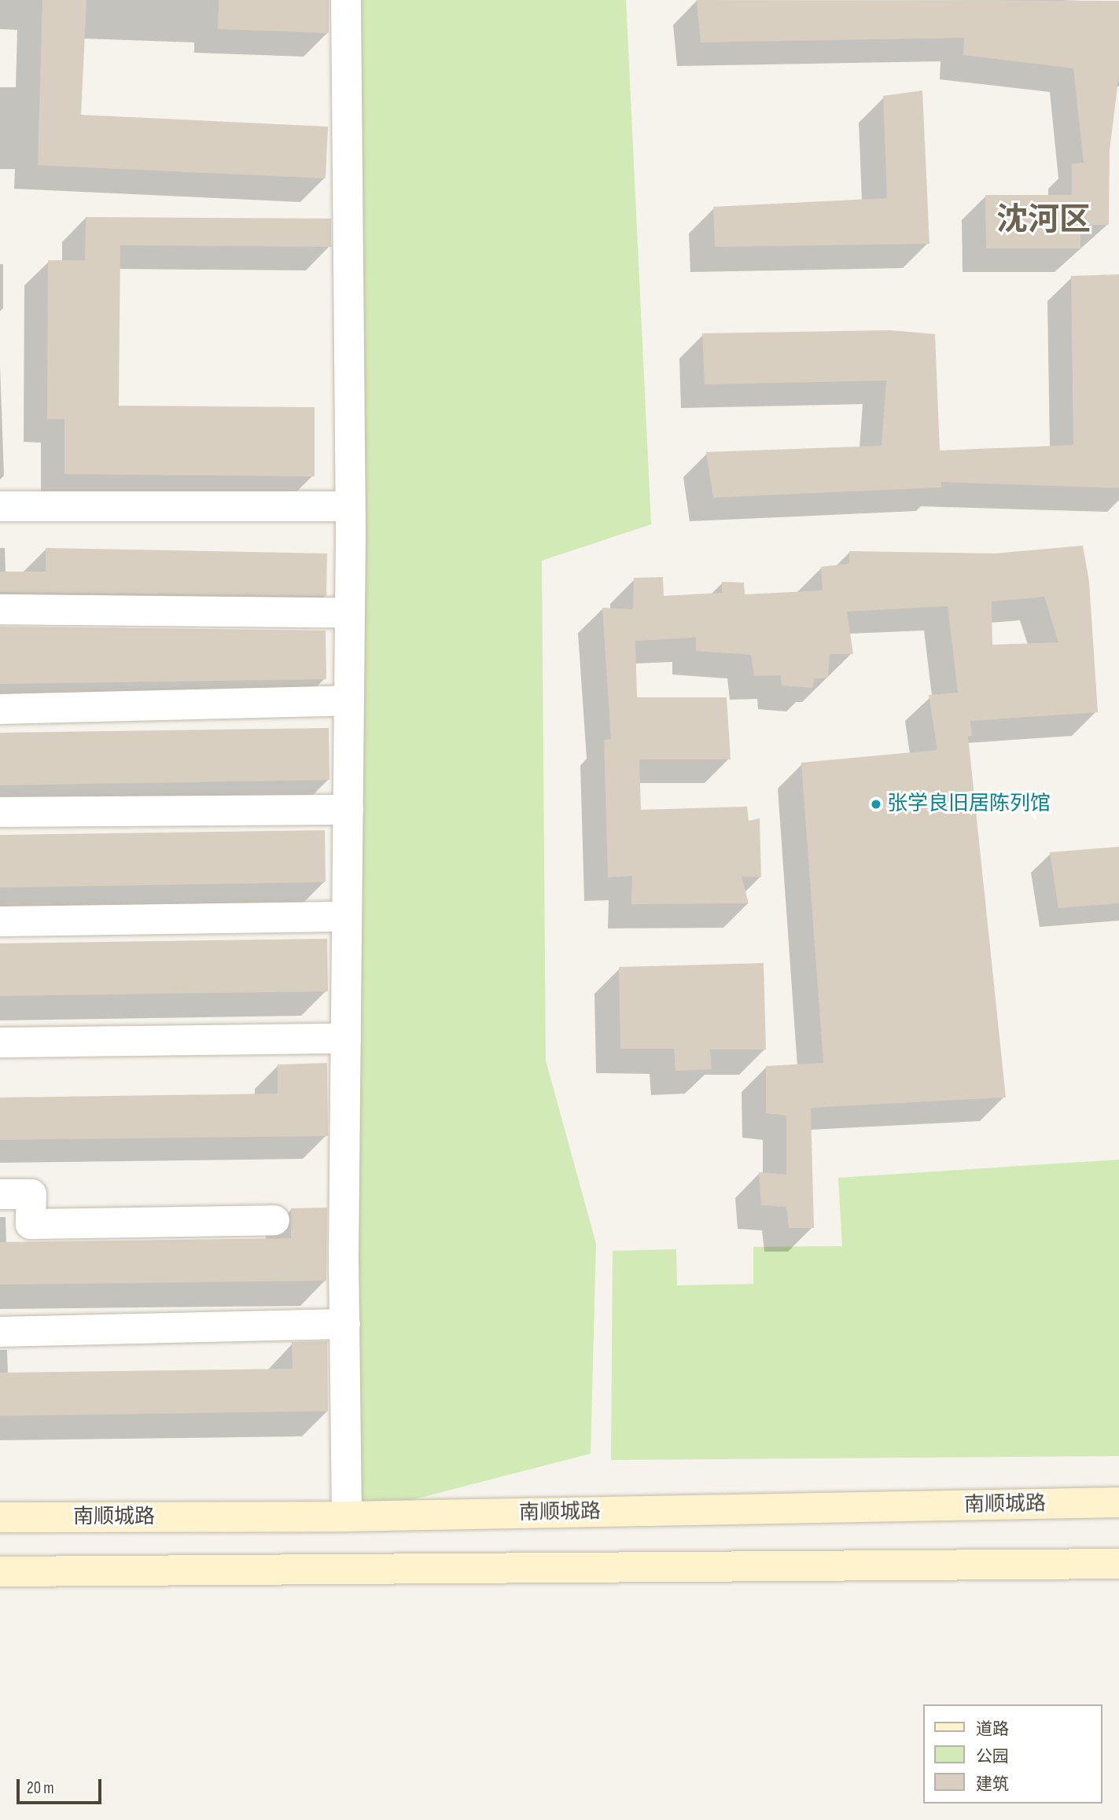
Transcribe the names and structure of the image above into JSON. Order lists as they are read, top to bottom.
{
  "streets": {
    "main road": ["南顺城路"]
  },
  "districts": ["沈河区"],
  "places": ["张学良旧居陈列馆"],
  "legend": ["道路", "公园", "建筑"],
  "scale_bar": "20 m"
}
